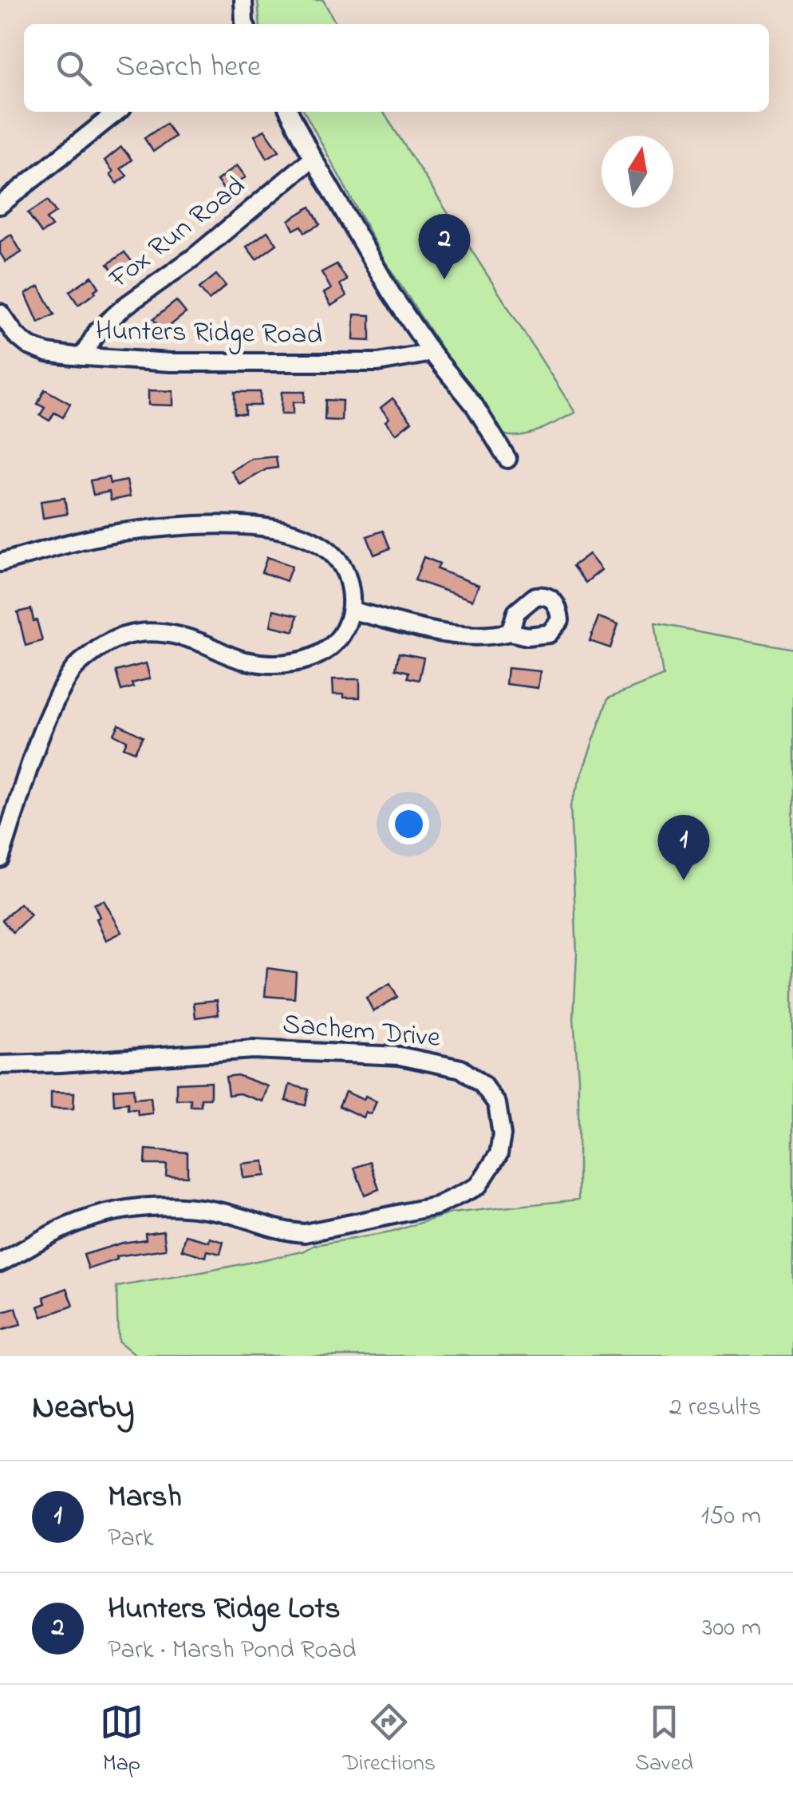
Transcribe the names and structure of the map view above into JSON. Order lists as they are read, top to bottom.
{
  "streets": {
    "street": ["Fox Run Road", "Hunters Ridge Road", "Sachem Drive"]
  },
  "crossings": [
    ["Fox Run Road", "Hunters Ridge Road"]
  ],
  "north": "top",
  "page": {
    "search": "Search here",
    "pins": ["2", "1"],
    "heading": ["Nearby", "2 results"],
    "list": [
      {
        "mark": "1",
        "name": "Marsh",
        "note": "Park",
        "value": "150 m"
      },
      {
        "mark": "2",
        "name": "Hunters Ridge Lots",
        "note": "Park · Marsh Pond Road",
        "value": "300 m"
      }
    ],
    "nav": ["Map", "Directions", "Saved"]
  }
}
